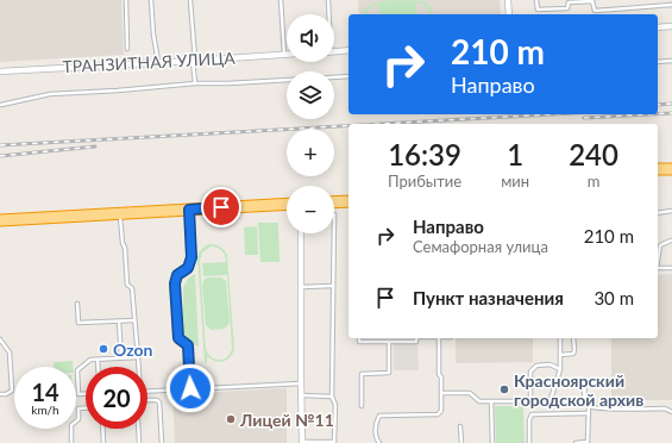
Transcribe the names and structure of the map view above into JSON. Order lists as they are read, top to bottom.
{
  "streets": {
    "street": ["ТРАНЗИТНАЯ УЛИЦА"]
  },
  "places": ["Ozon", "Красноярский городской архив", "Лицей №11"],
  "page": {
    "map_buttons": ["+", "−"],
    "turn": ["210 m", "Направо"],
    "eta": [
      "16:39",
      "Прибытие",
      "1",
      "мин",
      "240",
      "m"
    ],
    "list": [
      {
        "name": "Направо",
        "note": "Семафорная улица",
        "value": "210 m"
      },
      {
        "name": "Пункт назначения",
        "value": "30 m"
      }
    ],
    "speed": "14 km/h",
    "limit": "20"
  }
}
